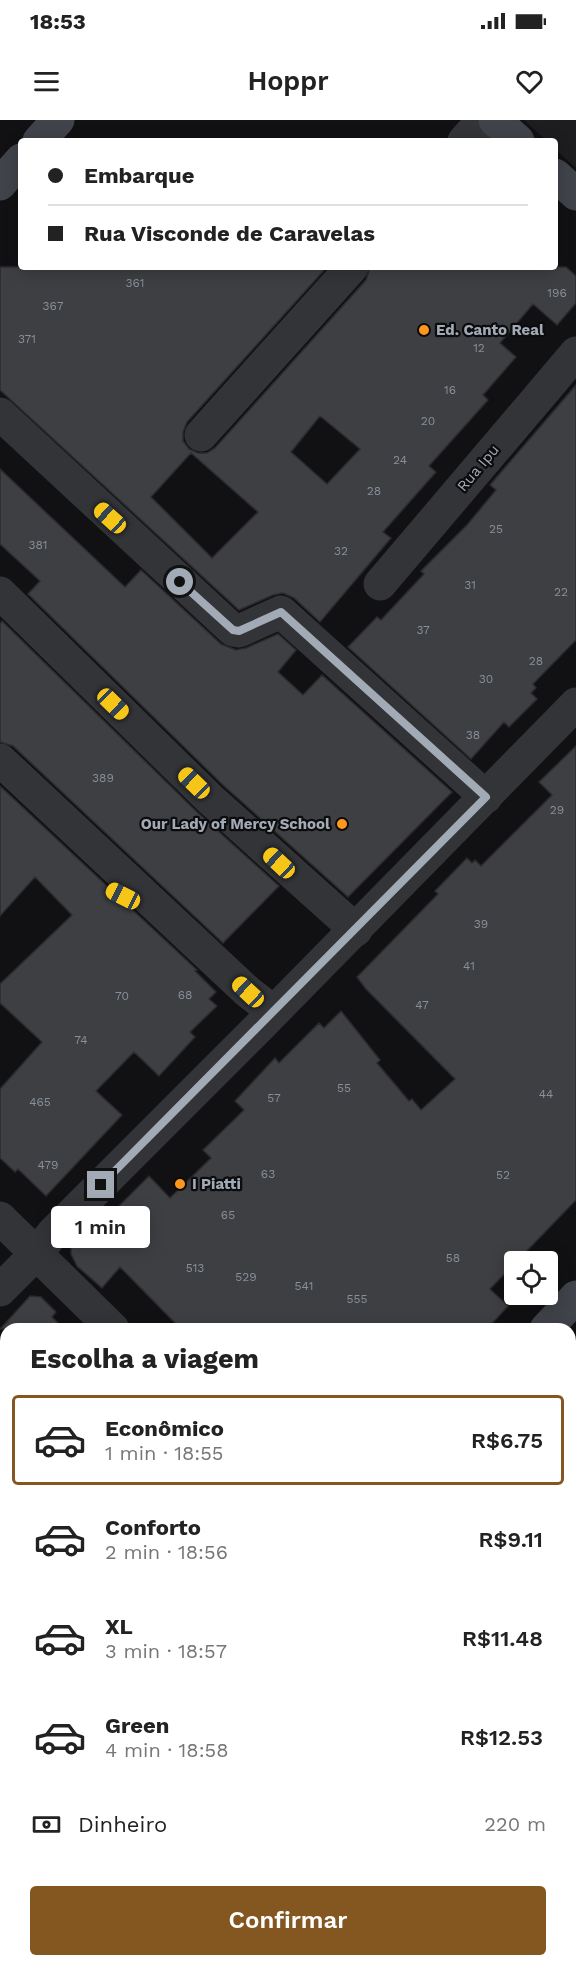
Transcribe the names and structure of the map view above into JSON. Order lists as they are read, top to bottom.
{
  "streets": {
    "street": ["Rua Ipu"]
  },
  "places": ["Ed. Canto Real", "Our Lady of Mercy School", "I Piatti"],
  "house_numbers": [
    "361",
    "196",
    "367",
    "371",
    "12",
    "16",
    "20",
    "24",
    "28",
    "25",
    "381",
    "32",
    "31",
    "22",
    "37",
    "28",
    "30",
    "38",
    "389",
    "29",
    "39",
    "41",
    "68",
    "70",
    "47",
    "74",
    "55",
    "44",
    "57",
    "465",
    "479",
    "63",
    "52",
    "65",
    "58",
    "513",
    "529",
    "541",
    "555"
  ],
  "page": {
    "status": "18:53",
    "header": "Hoppr",
    "banner": ["Embarque", "Rua Visconde de Caravelas"],
    "bubble": "1 min",
    "heading": "Escolha a viagem",
    "list": [
      {
        "name": "Econômico",
        "note": "1 min · 18:55",
        "value": "R$6.75"
      },
      {
        "name": "Conforto",
        "note": "2 min · 18:56",
        "value": "R$9.11"
      },
      {
        "name": "XL",
        "note": "3 min · 18:57",
        "value": "R$11.48"
      },
      {
        "name": "Green",
        "note": "4 min · 18:58",
        "value": "R$12.53"
      }
    ],
    "pay": ["Dinheiro", "220 m"],
    "buttons": "Confirmar"
  }
}
